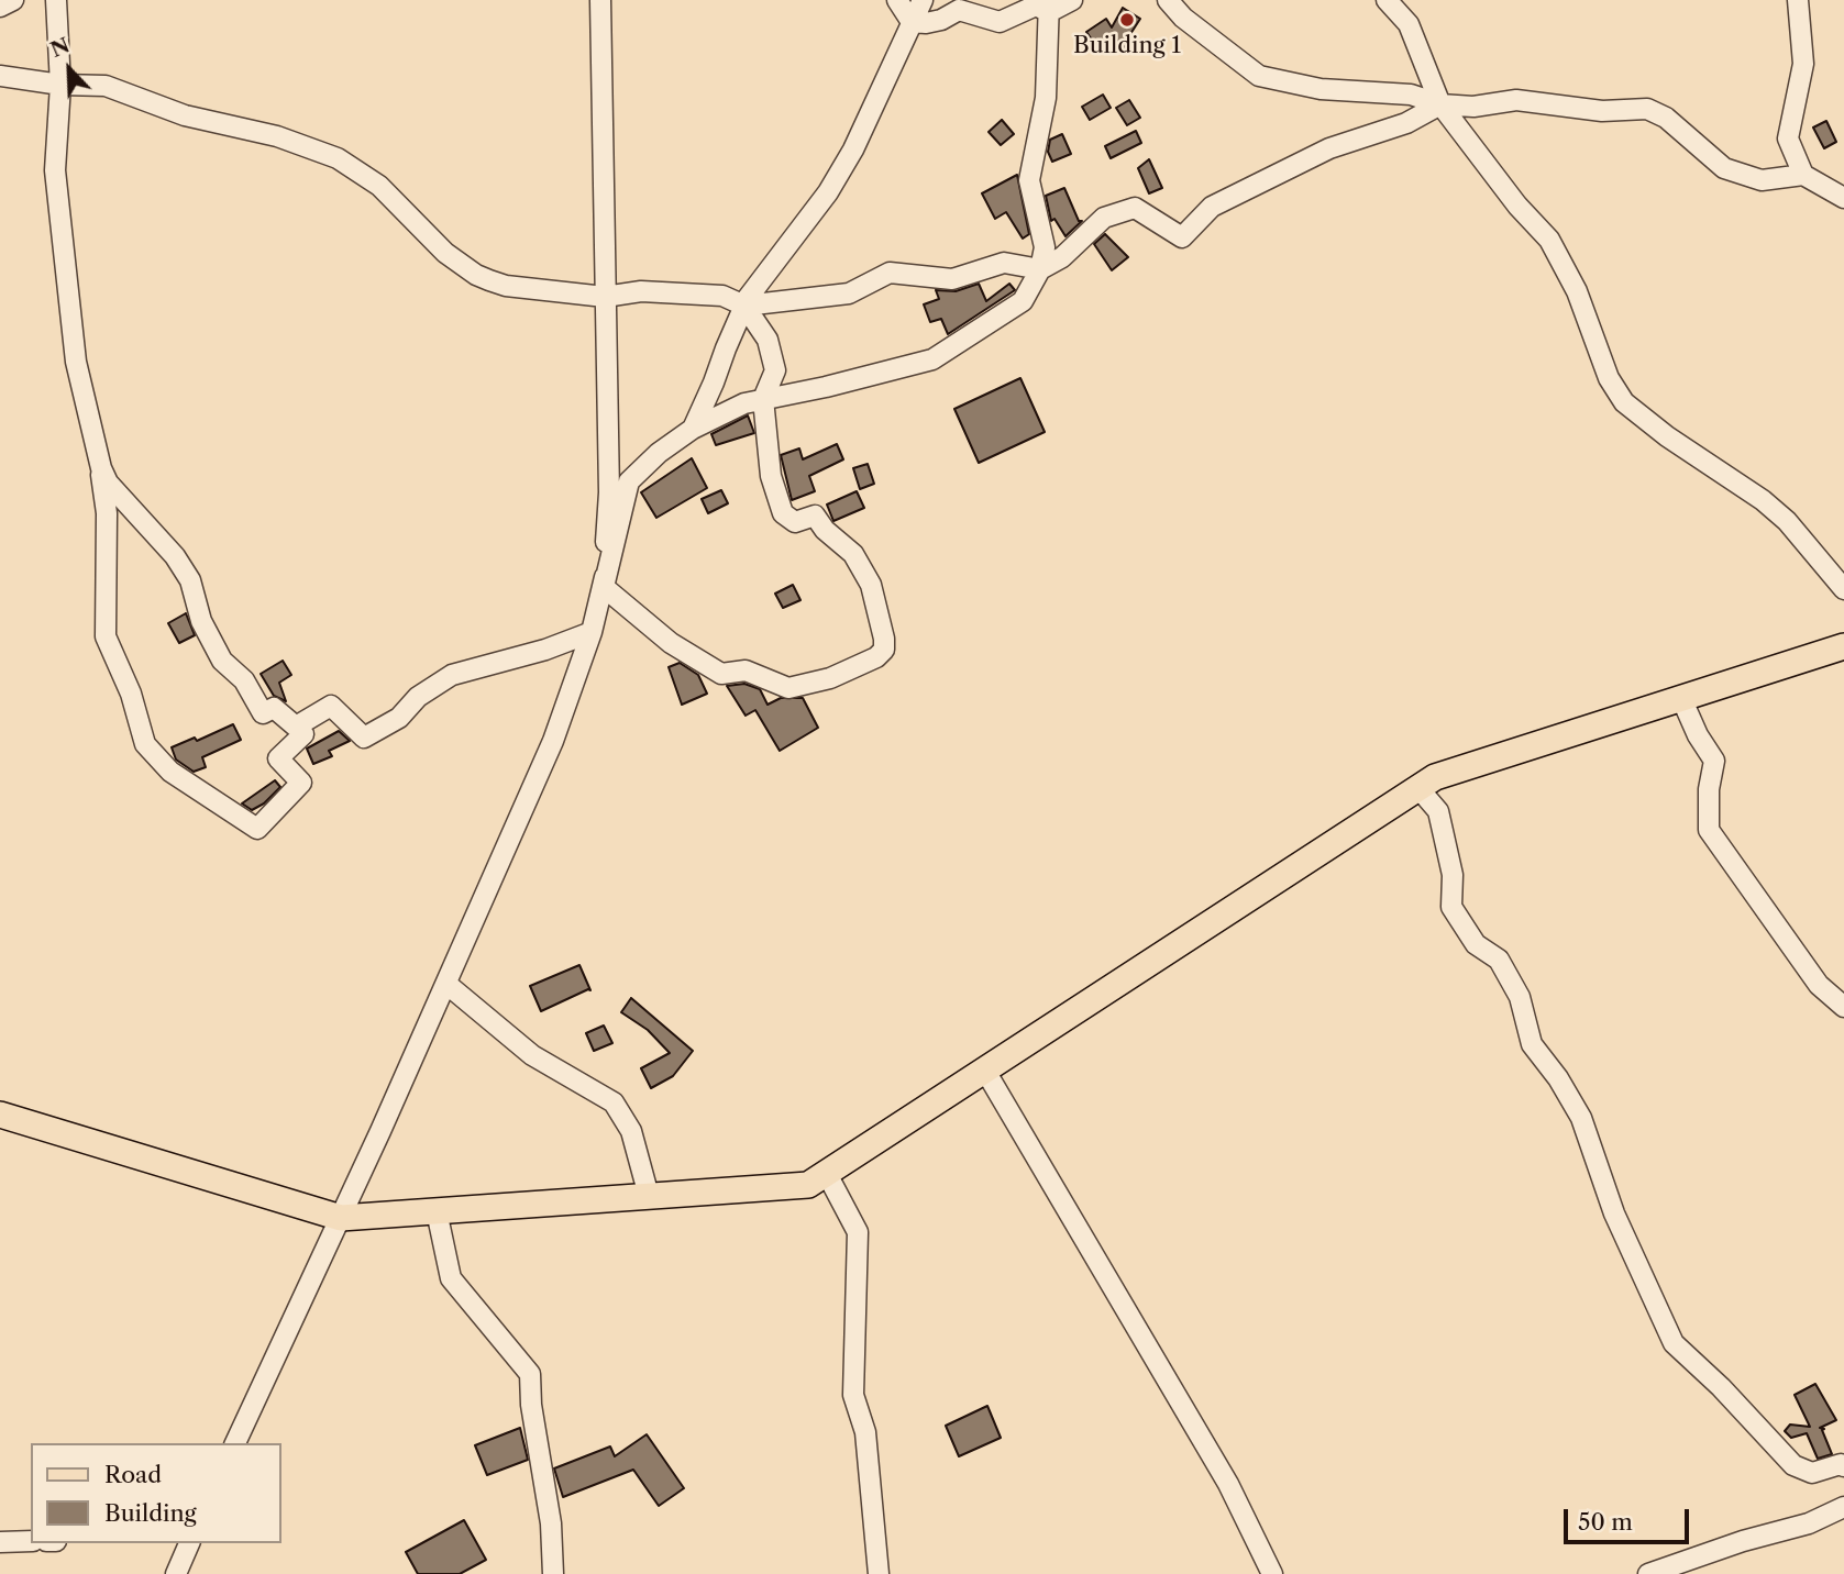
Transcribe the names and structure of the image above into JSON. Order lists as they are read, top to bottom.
{
  "places": ["Building 1"],
  "legend": ["Road", "Building"],
  "scale_bar": "50 m",
  "north": "top left"
}
